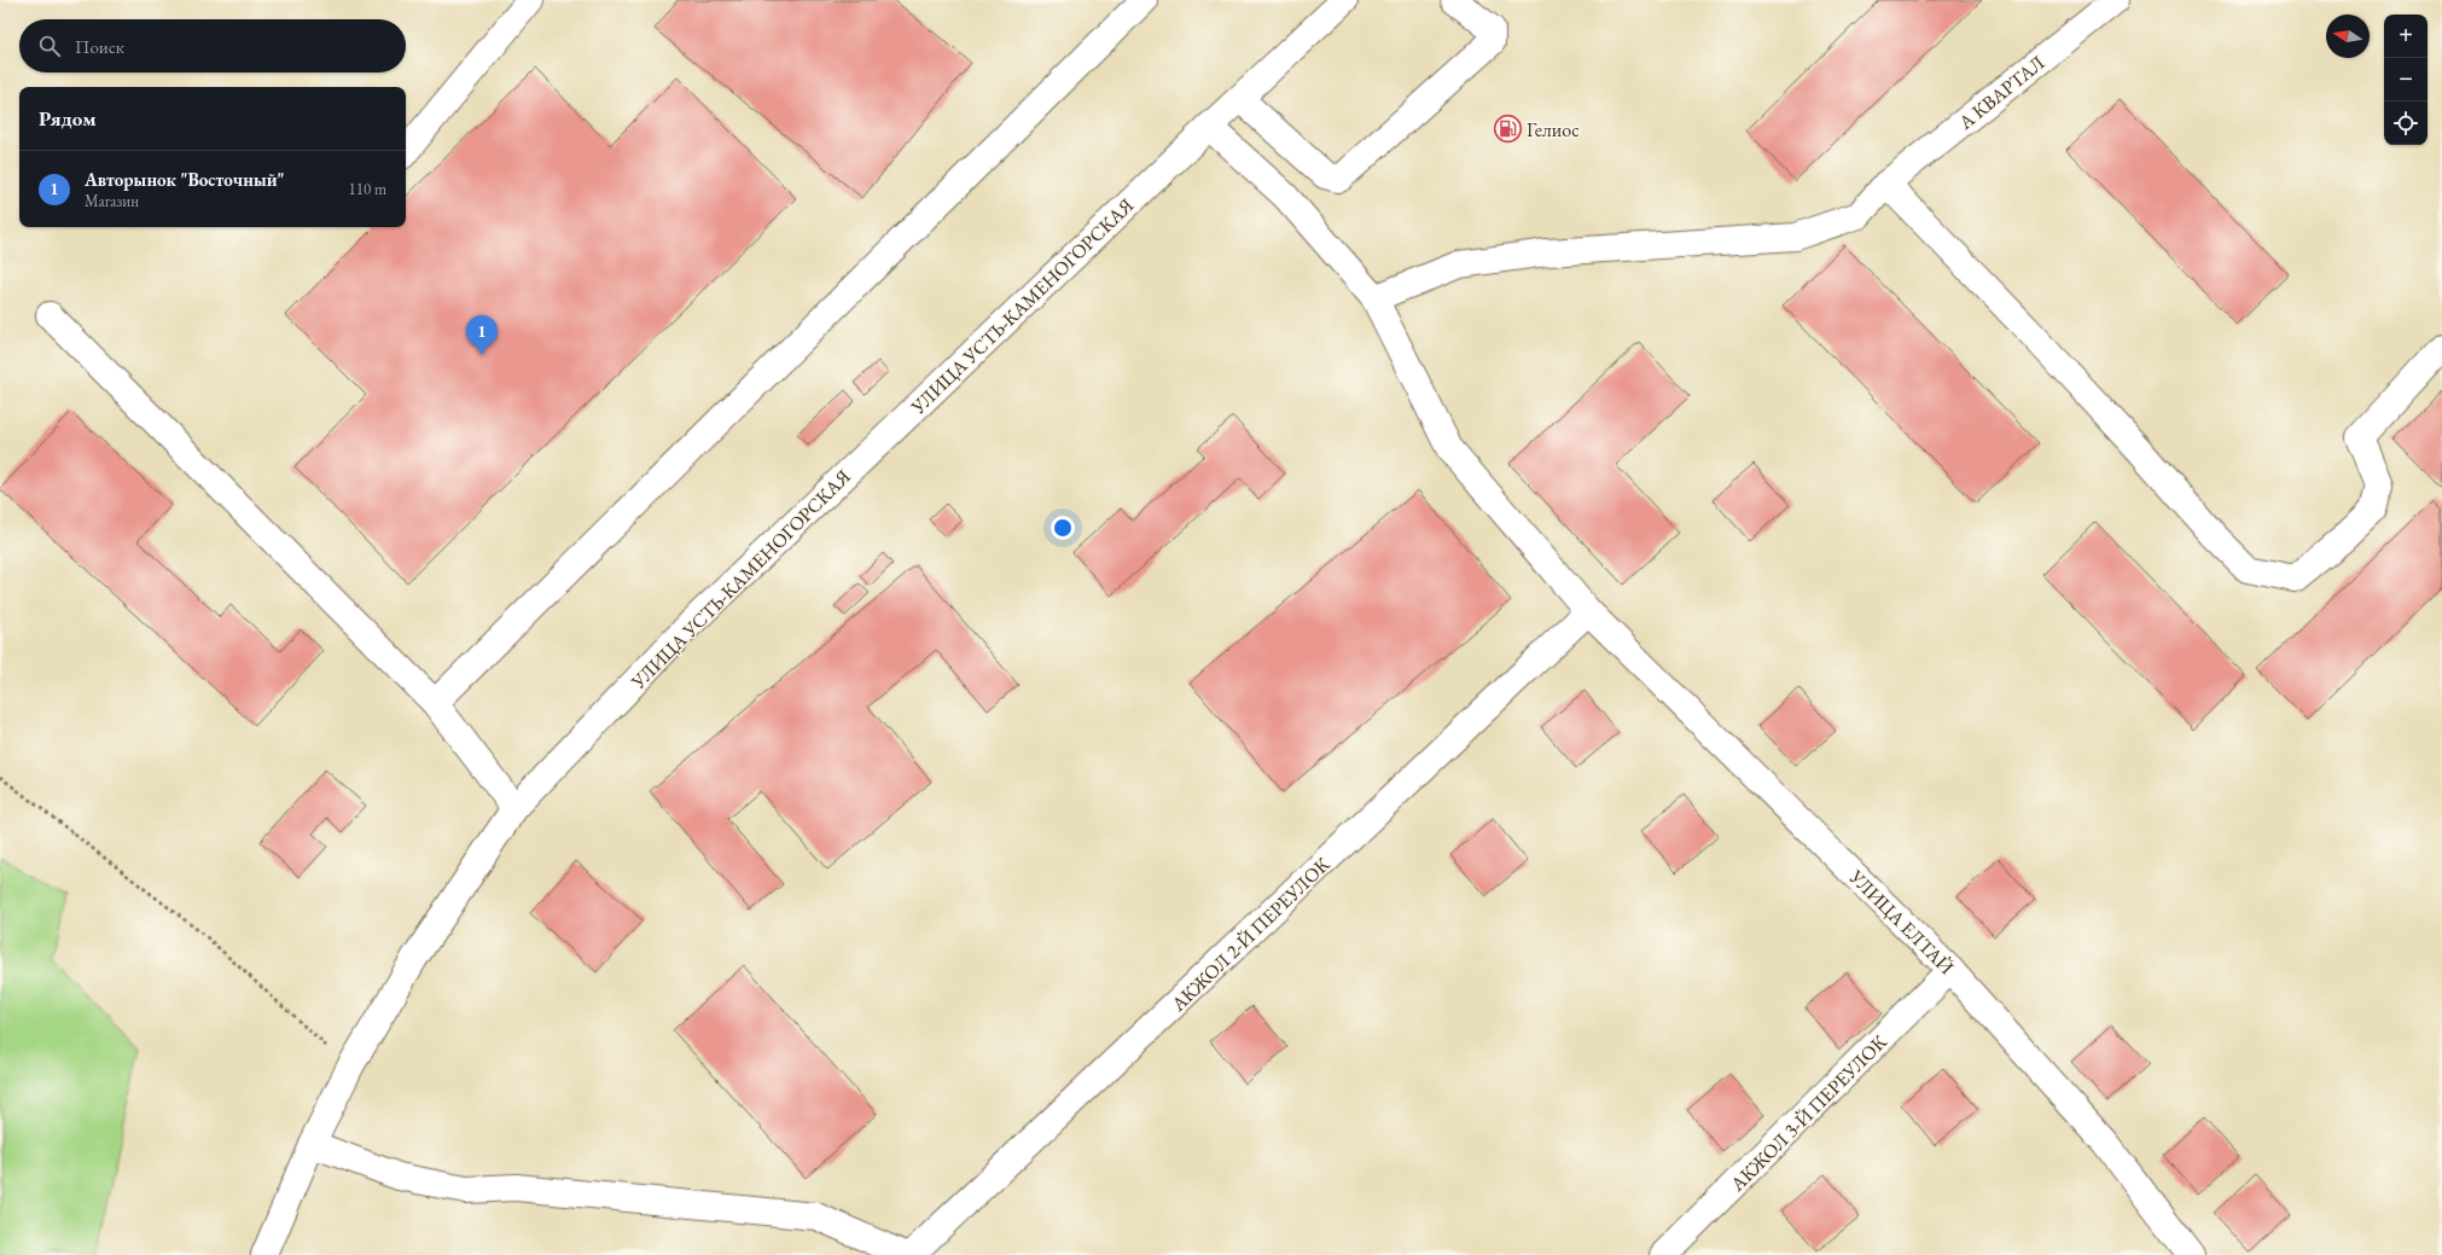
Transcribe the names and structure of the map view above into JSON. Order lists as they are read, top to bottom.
{
  "streets": {
    "street": [
      "А КВАРТАЛ",
      "УЛИЦА УСТЬ-КАМЕНОГОРСКАЯ",
      "УЛИЦА ЕЛТАЙ",
      "АКЖОЛ 2-Й ПЕРЕУЛОК",
      "АКЖОЛ 3-Й ПЕРЕУЛОК"
    ]
  },
  "crossings": [
    ["А КВАРТАЛ", "УЛИЦА ЕЛТАЙ"],
    ["УЛИЦА УСТЬ-КАМЕНОГОРСКАЯ", "УЛИЦА ЕЛТАЙ"],
    ["УЛИЦА ЕЛТАЙ", "АКЖОЛ 2-Й ПЕРЕУЛОК"],
    ["УЛИЦА ЕЛТАЙ", "АКЖОЛ 3-Й ПЕРЕУЛОК"]
  ],
  "places": {
    "fuel station": ["Гелиос"]
  },
  "north": "left",
  "page": {
    "map_buttons": ["+", "−"],
    "search": "Поиск",
    "heading": "Рядом",
    "list": [
      {
        "mark": "1",
        "name": "Авторынок \"Восточный\"",
        "note": "Магазин",
        "value": "110 m"
      }
    ],
    "pins": "1"
  }
}
